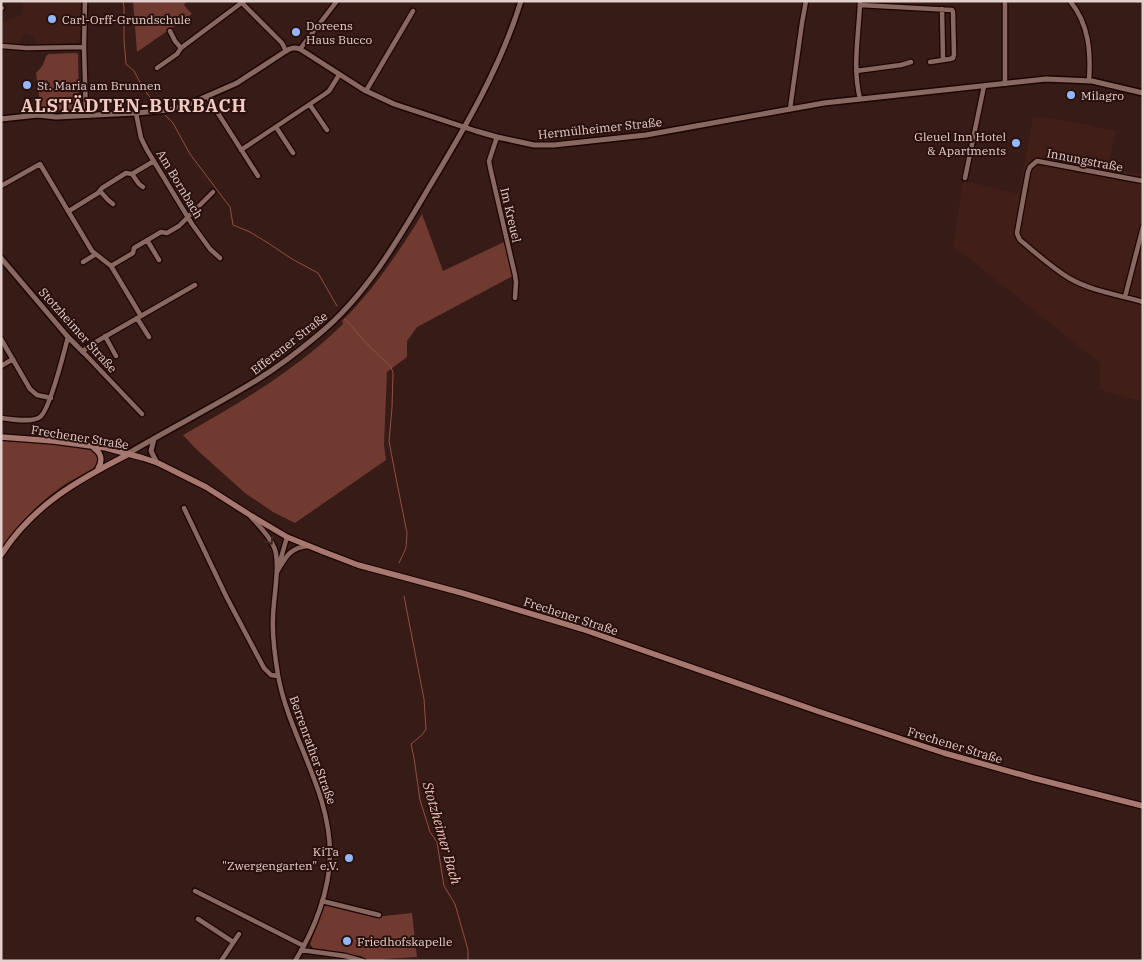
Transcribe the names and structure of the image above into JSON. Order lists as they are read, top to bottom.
{
  "streets": {
    "main road": ["Efferener Straße", "Frechener Straße"],
    "street": [
      "Hermülheimer Straße",
      "Innungstraße",
      "Am Bornbach",
      "Im Kreuel",
      "Stotzheimer Straße",
      "Berrenrather Straße"
    ]
  },
  "crossings": [
    ["Hermülheimer Straße", "Im Kreuel"],
    ["Hermülheimer Straße", "Efferener Straße"],
    ["Efferener Straße", "Frechener Straße"],
    ["Frechener Straße", "Berrenrather Straße"]
  ],
  "districts": ["ALSTÄDTEN-BURBACH"],
  "water": ["Stotzheimer Bach"],
  "places": [
    "Carl-Orff-Grundschule",
    "Doreens Haus Bucco",
    "St. Maria am Brunnen",
    "Milagro",
    "Gleuel Inn Hotel & Apartments",
    "KiTa \"Zwergengarten\" e.V.",
    "Friedhofskapelle"
  ]
}
